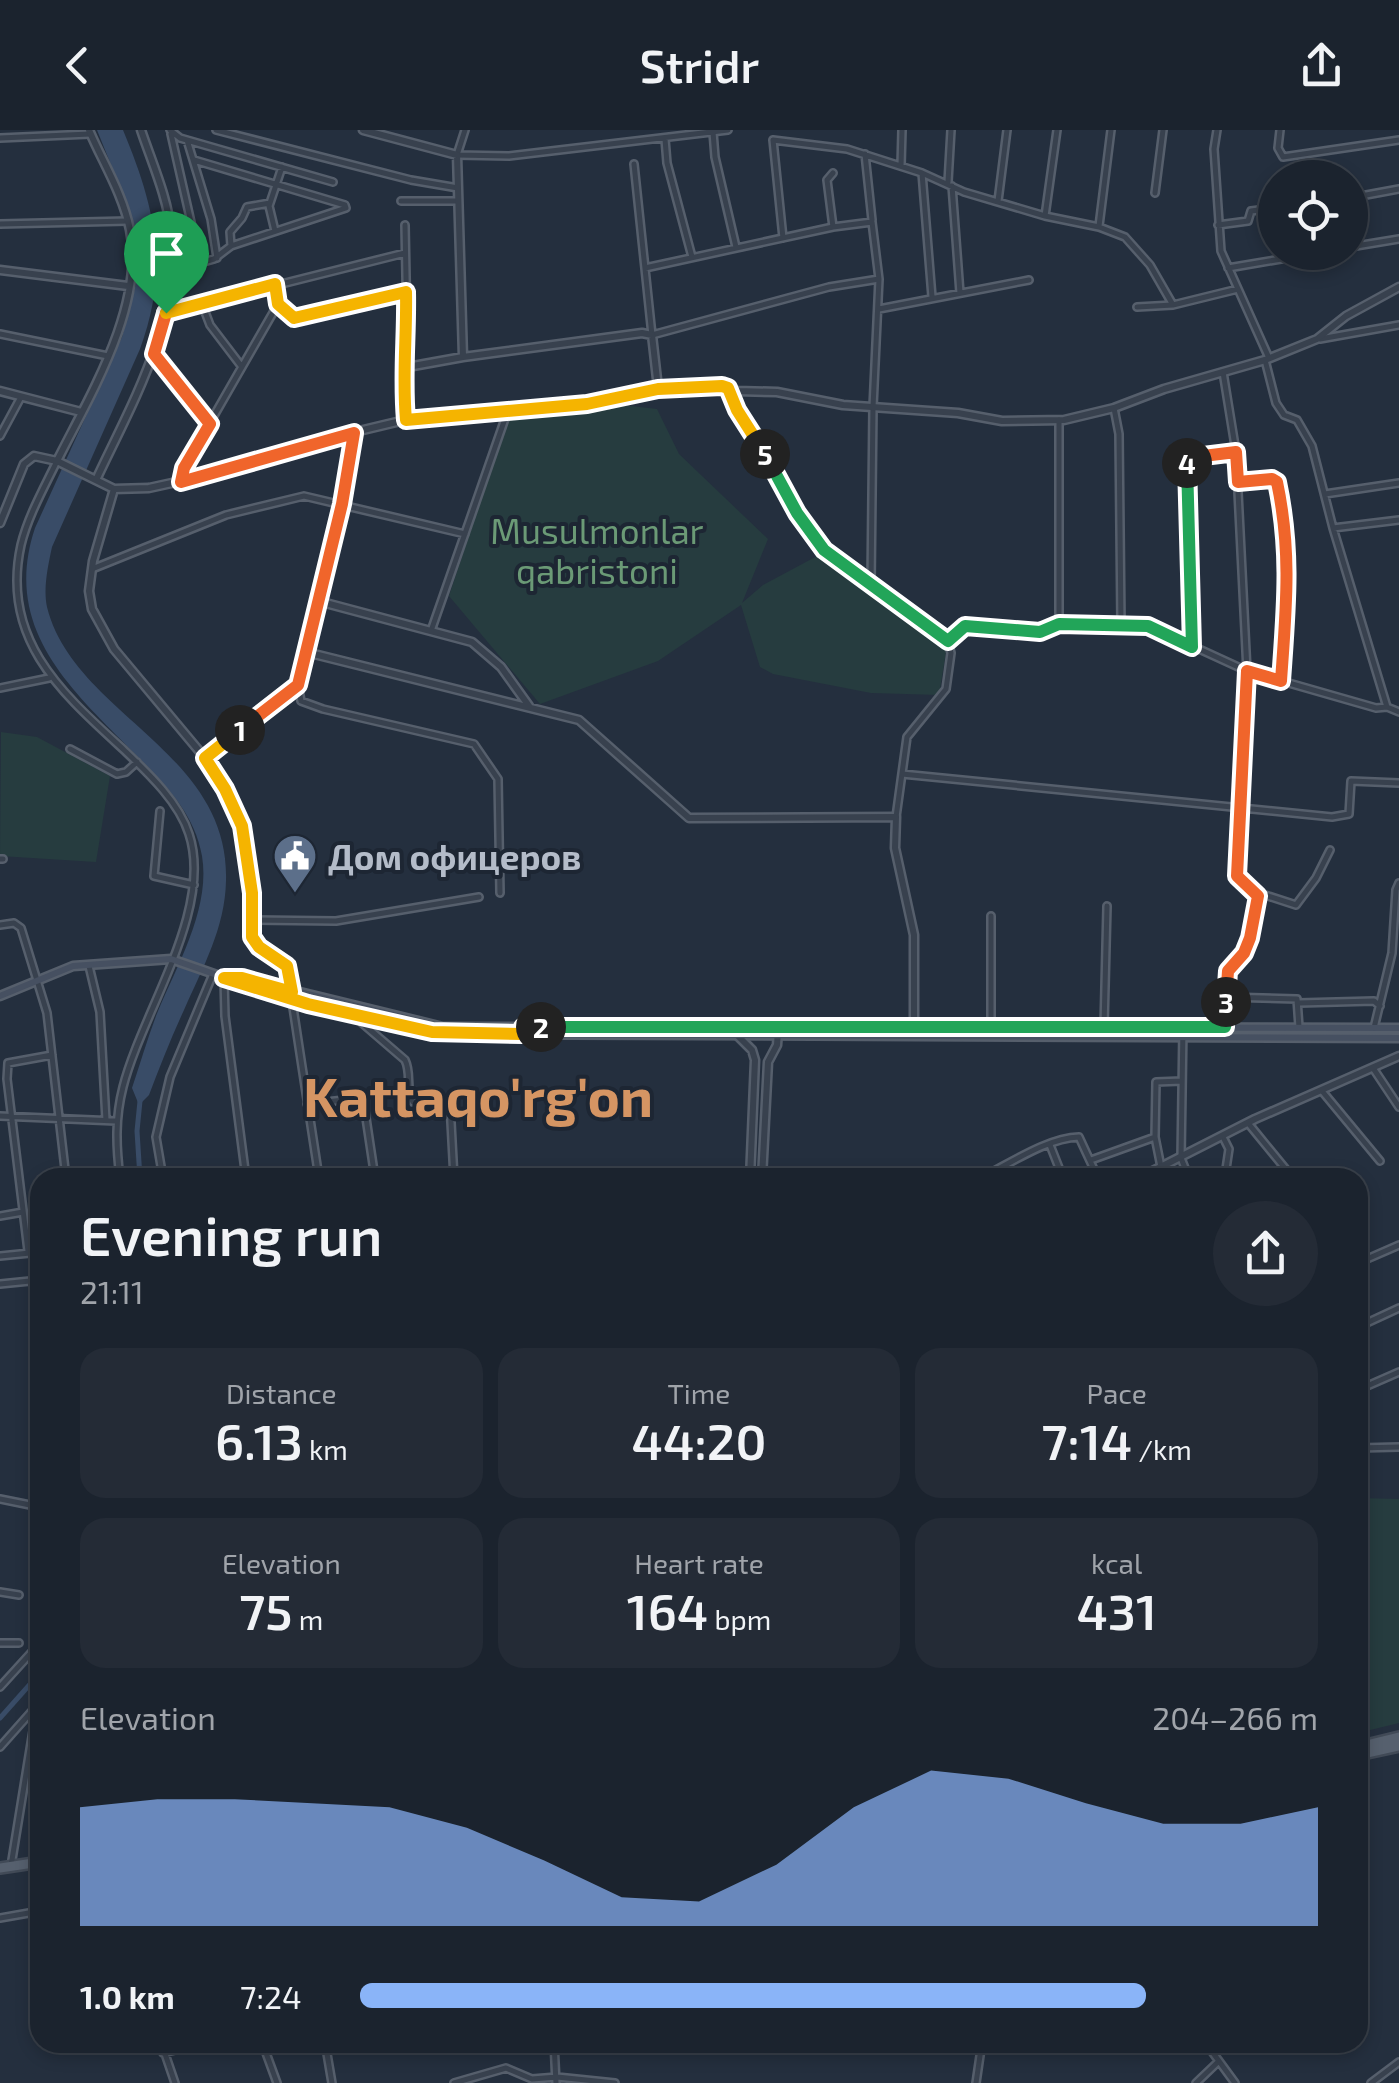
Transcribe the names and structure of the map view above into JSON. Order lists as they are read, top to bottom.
{
  "districts": ["Kattaqo'rg'on"],
  "parks": ["Musulmonlar qabristoni"],
  "places": {
    "public building": ["Дом офицеров"]
  },
  "page": {
    "header": "Stridr",
    "pins": [
      "5",
      "4",
      "1",
      "3",
      "2"
    ],
    "heading": ["Evening run", "21:11"],
    "stats": [
      ["Distance", "6.13 km"],
      ["Time", "44:20"],
      ["Pace", "7:14 /km"],
      ["Elevation", "75 m"],
      ["Heart rate", "164 bpm"],
      ["kcal", "431"]
    ],
    "chart": ["Elevation", "204–266 m"],
    "list": [
      {
        "name": "1.0 km",
        "note": "7:24"
      }
    ]
  }
}
